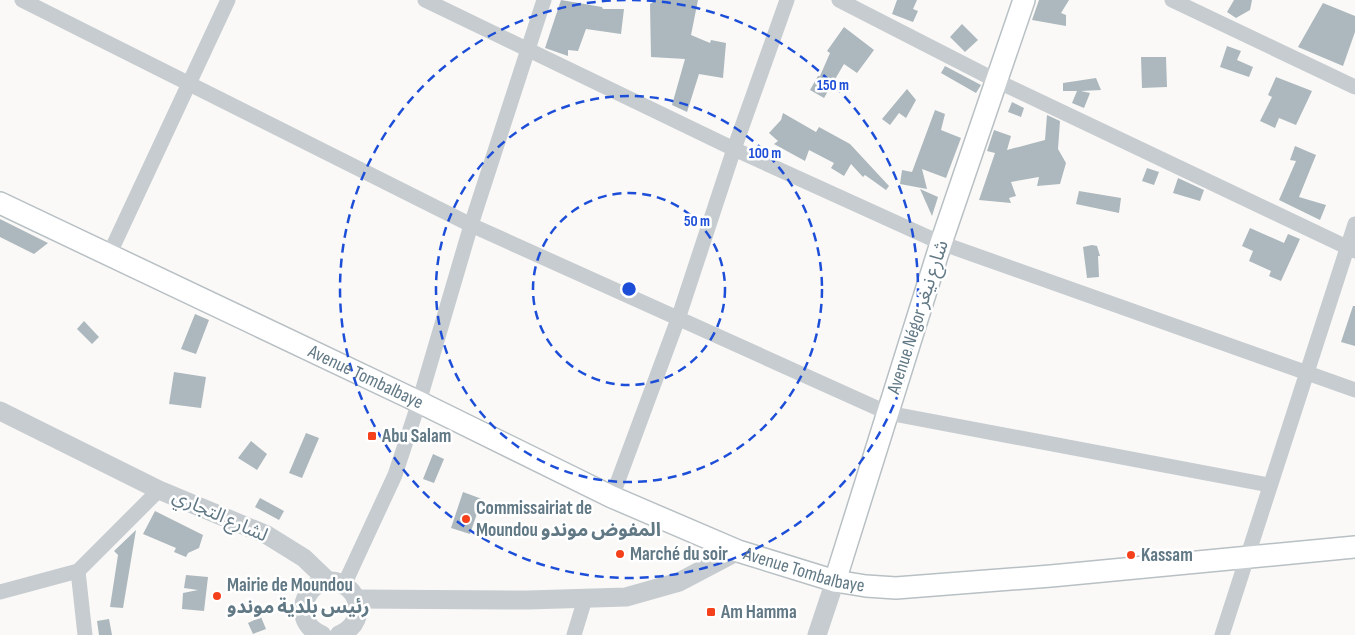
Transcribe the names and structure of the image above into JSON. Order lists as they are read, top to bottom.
{
  "streets": {
    "main road": ["Avenue Négor شارع نيغر", "Avenue Tombalbaye"],
    "street": ["لشارع التجاري"]
  },
  "crossings": [
    ["Avenue Négor شارع نيغر", "Avenue Tombalbaye"]
  ],
  "places": {
    "transit": ["Abu Salam", "Am Hamma"],
    "other": [
      "Commissairiat de Moundou المفوض موندو",
      "Marché du soir",
      "Kassam",
      "Mairie de Moundou رئيس بلدية موندو"
    ]
  },
  "rings": ["150 m", "100 m", "50 m"]
}
